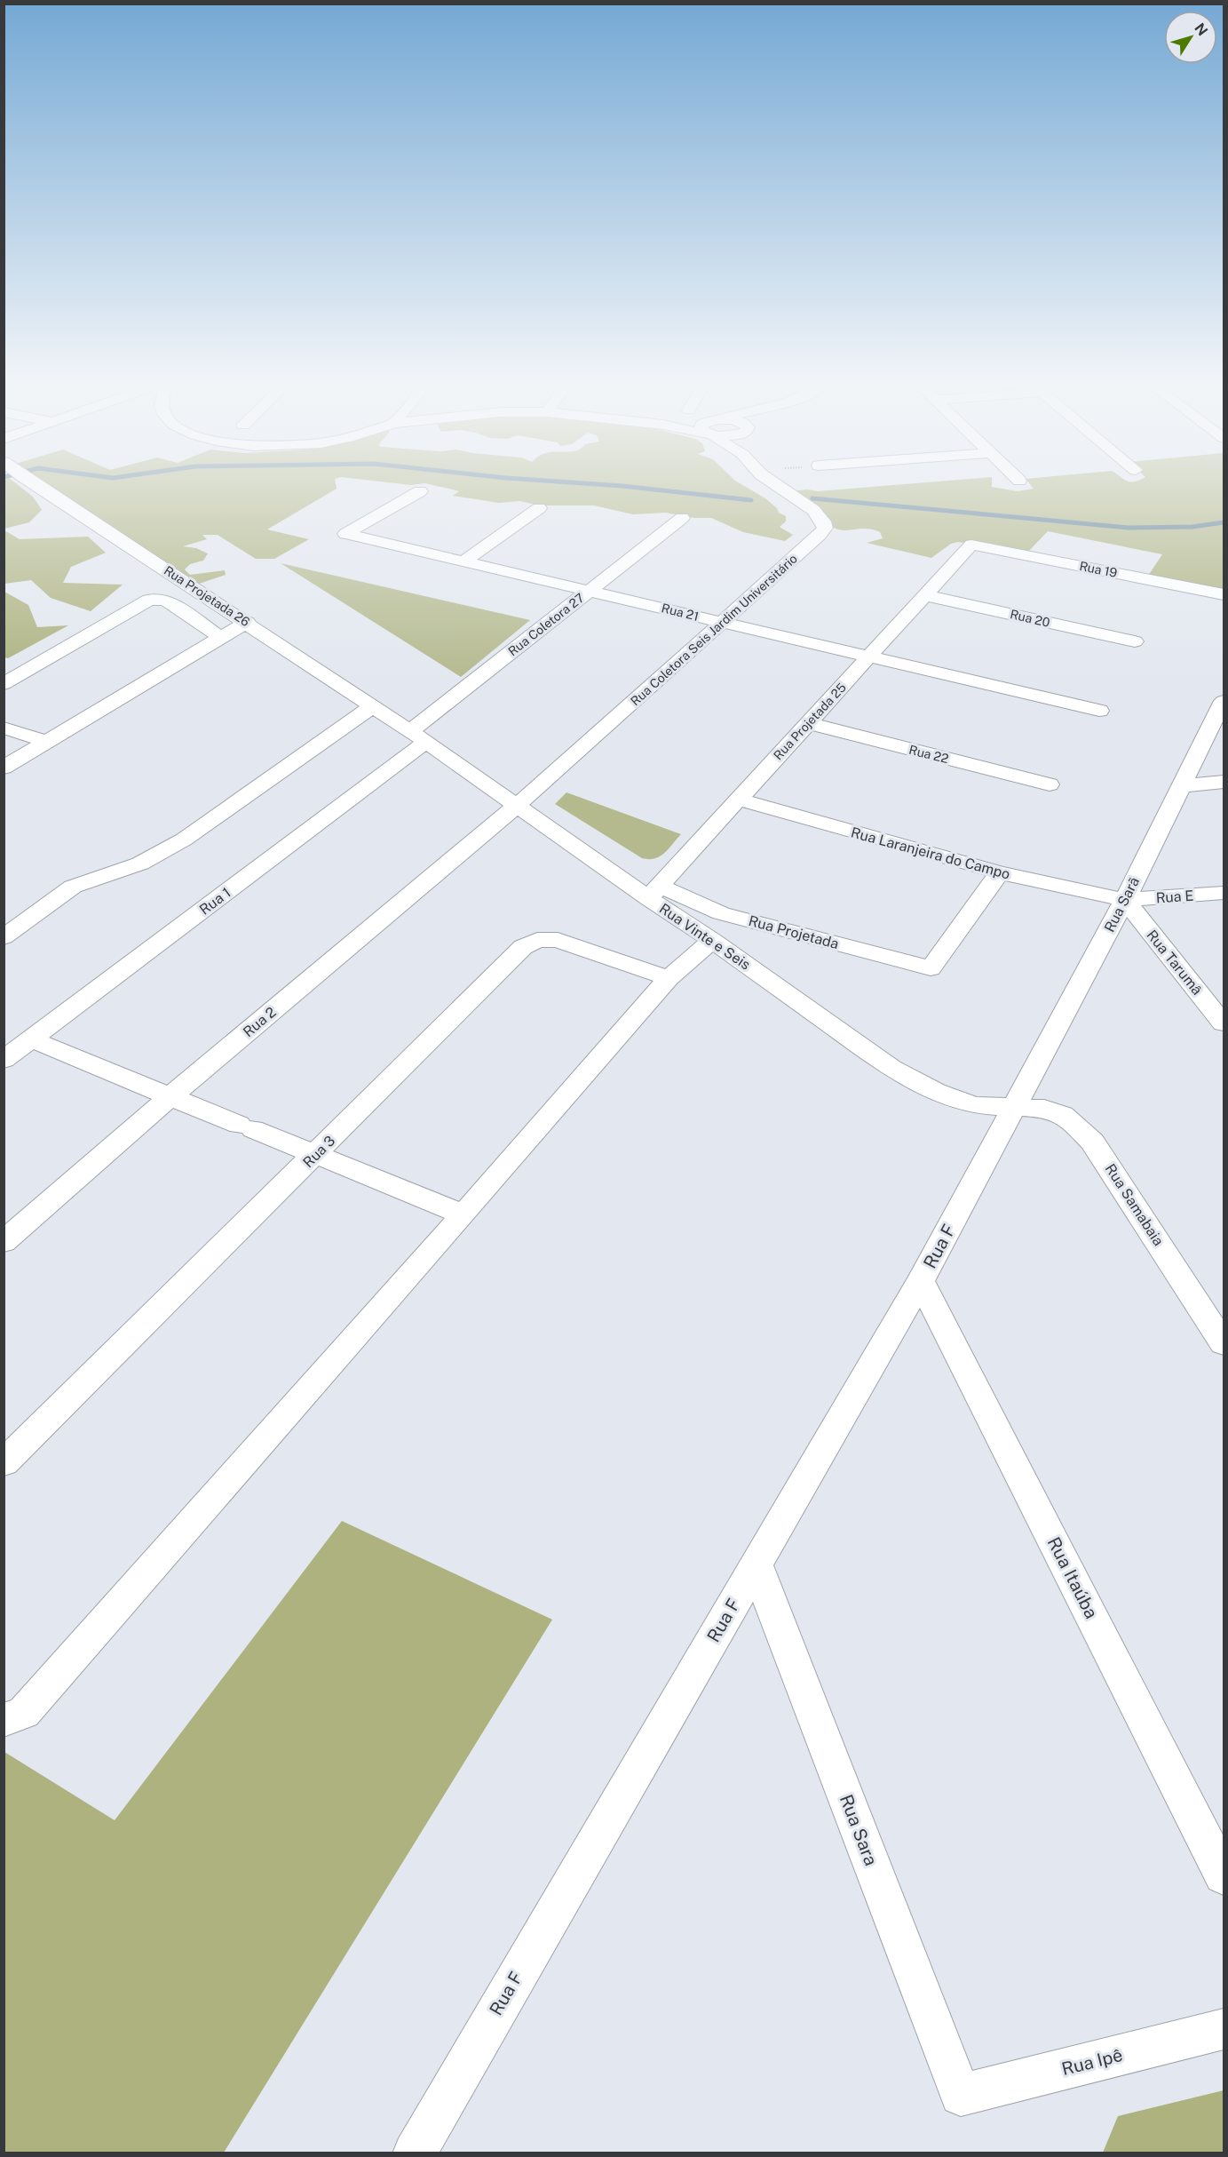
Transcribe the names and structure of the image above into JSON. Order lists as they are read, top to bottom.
{
  "streets": {
    "street": [
      "Rua 19",
      "Rua Projetada 26",
      "Rua 21",
      "Rua 20",
      "Rua Coletora 27",
      "Rua Coletora Seis Jardim Universitário",
      "Rua Projetada 25",
      "Rua 22",
      "Rua Laranjeira do Campo",
      "Rua E",
      "Rua 1",
      "Rua Sarã",
      "Rua Projetada",
      "Rua Vinte e Seis",
      "Rua Tarumâ",
      "Rua 2",
      "Rua 3",
      "Rua Samabaia",
      "Rua F",
      "Rua Itaúba",
      "Rua Sara",
      "Rua Ipê"
    ]
  },
  "crossings": [
    ["Rua 19", "Rua Projetada 25"],
    ["Rua Projetada 26", "Rua Coletora 27"],
    ["Rua Projetada 26", "Rua 1"],
    ["Rua Projetada 26", "Rua Vinte e Seis"],
    ["Rua 21", "Rua Coletora 27"],
    ["Rua 21", "Rua Coletora Seis Jardim Universitário"],
    ["Rua 21", "Rua Projetada 25"],
    ["Rua 20", "Rua Projetada 25"],
    ["Rua Coletora 27", "Rua 1"],
    ["Rua Coletora 27", "Rua Vinte e Seis"],
    ["Rua Coletora Seis Jardim Universitário", "Rua Vinte e Seis"],
    ["Rua Coletora Seis Jardim Universitário", "Rua 2"],
    ["Rua Projetada 25", "Rua 22"],
    ["Rua Projetada 25", "Rua Laranjeira do Campo"],
    ["Rua Projetada 25", "Rua Projetada"],
    ["Rua Projetada 25", "Rua Vinte e Seis"],
    ["Rua Laranjeira do Campo", "Rua E"],
    ["Rua Laranjeira do Campo", "Rua Sarã"],
    ["Rua Laranjeira do Campo", "Rua Projetada"],
    ["Rua Laranjeira do Campo", "Rua Tarumâ"],
    ["Rua E", "Rua Sarã"],
    ["Rua E", "Rua Tarumâ"],
    ["Rua 1", "Rua Vinte e Seis"],
    ["Rua Sarã", "Rua Vinte e Seis"],
    ["Rua Sarã", "Rua Tarumâ"],
    ["Rua Sarã", "Rua Samabaia"],
    ["Rua Sarã", "Rua F"],
    ["Rua Projetada", "Rua Vinte e Seis"],
    ["Rua Vinte e Seis", "Rua 2"],
    ["Rua Vinte e Seis", "Rua Samabaia"],
    ["Rua Vinte e Seis", "Rua F"],
    ["Rua Samabaia", "Rua F"],
    ["Rua F", "Rua Itaúba"],
    ["Rua F", "Rua Sara"],
    ["Rua Sara", "Rua Ipê"]
  ],
  "north": "top right"
}
